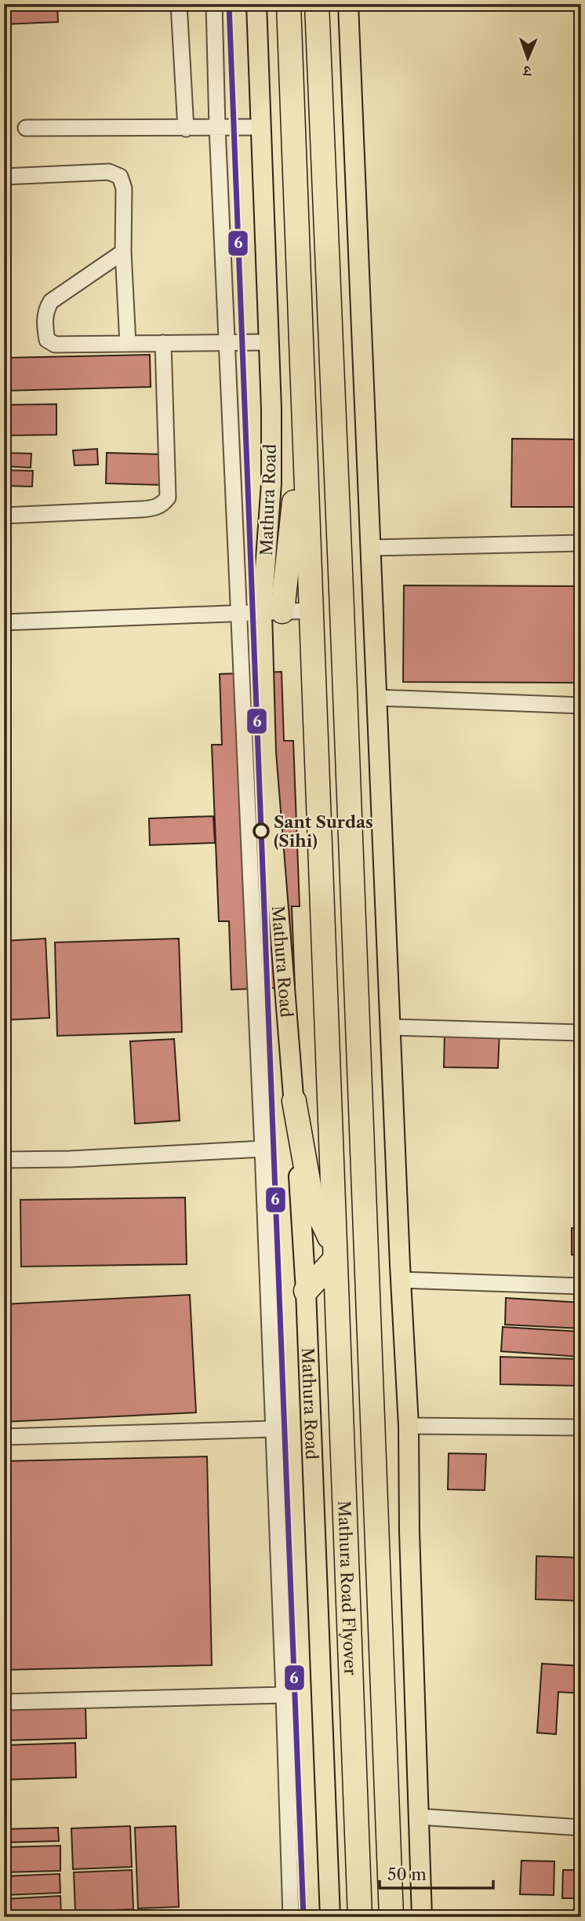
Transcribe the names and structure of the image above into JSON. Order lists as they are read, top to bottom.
{
  "streets": {
    "highway": ["Mathura Road", "Mathura Road Flyover"]
  },
  "crossings": [
    ["Mathura Road", "Mathura Road Flyover"]
  ],
  "places": ["Sant Surdas (Sihi)"],
  "lines": ["transit line 6"],
  "scale_bar": "50 m",
  "north": "bottom"
}
